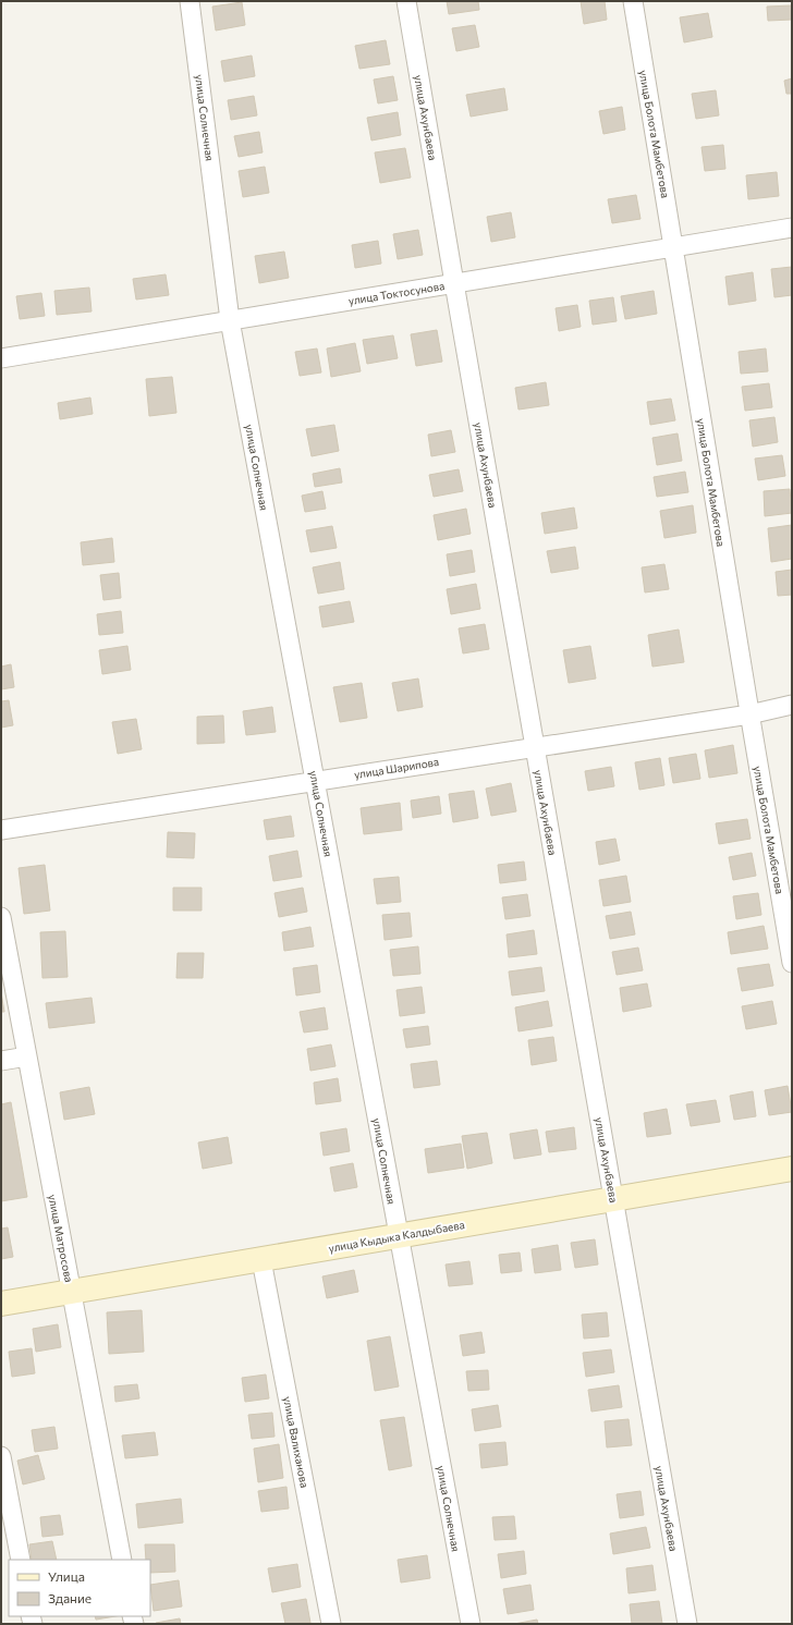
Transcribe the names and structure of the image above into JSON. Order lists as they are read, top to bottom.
{
  "streets": {
    "street": [
      "улица Солнечная",
      "улица Ахунбаева",
      "улица Болота Мамбетова",
      "улица Токтосунова",
      "улица Шарипова",
      "улица Кыдыка Калдыбаева",
      "улица Матросова",
      "улица Валиханова"
    ]
  },
  "crossings": [
    ["улица Солнечная", "улица Токтосунова"],
    ["улица Солнечная", "улица Шарипова"],
    ["улица Солнечная", "улица Кыдыка Калдыбаева"],
    ["улица Ахунбаева", "улица Токтосунова"],
    ["улица Ахунбаева", "улица Шарипова"],
    ["улица Ахунбаева", "улица Кыдыка Калдыбаева"],
    ["улица Болота Мамбетова", "улица Токтосунова"],
    ["улица Болота Мамбетова", "улица Шарипова"],
    ["улица Кыдыка Калдыбаева", "улица Матросова"],
    ["улица Кыдыка Калдыбаева", "улица Валиханова"]
  ],
  "legend": ["Улица", "Здание"]
}
